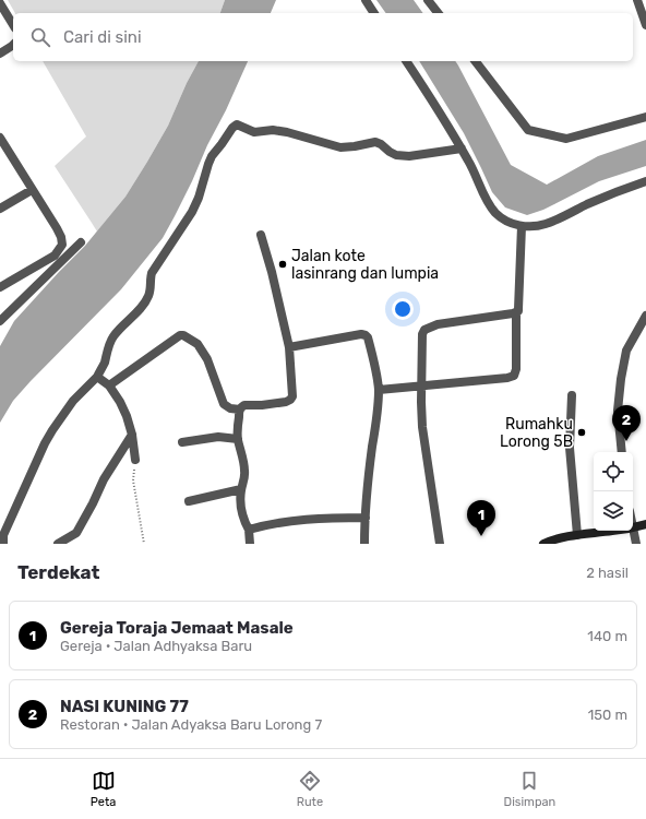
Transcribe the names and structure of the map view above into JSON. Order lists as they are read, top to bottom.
{
  "places": ["Jalan kote lasinrang dan lumpia", "Rumahku Lorong 5B"],
  "page": {
    "search": "Cari di sini",
    "pins": ["2", "1"],
    "heading": ["Terdekat", "2 hasil"],
    "list": [
      {
        "mark": "1",
        "name": "Gereja Toraja Jemaat Masale",
        "note": "Gereja · Jalan Adhyaksa Baru",
        "value": "140 m"
      },
      {
        "mark": "2",
        "name": "NASI KUNING 77",
        "note": "Restoran · Jalan Adyaksa Baru Lorong 7",
        "value": "150 m"
      }
    ],
    "nav": ["Peta", "Rute", "Disimpan"]
  }
}
